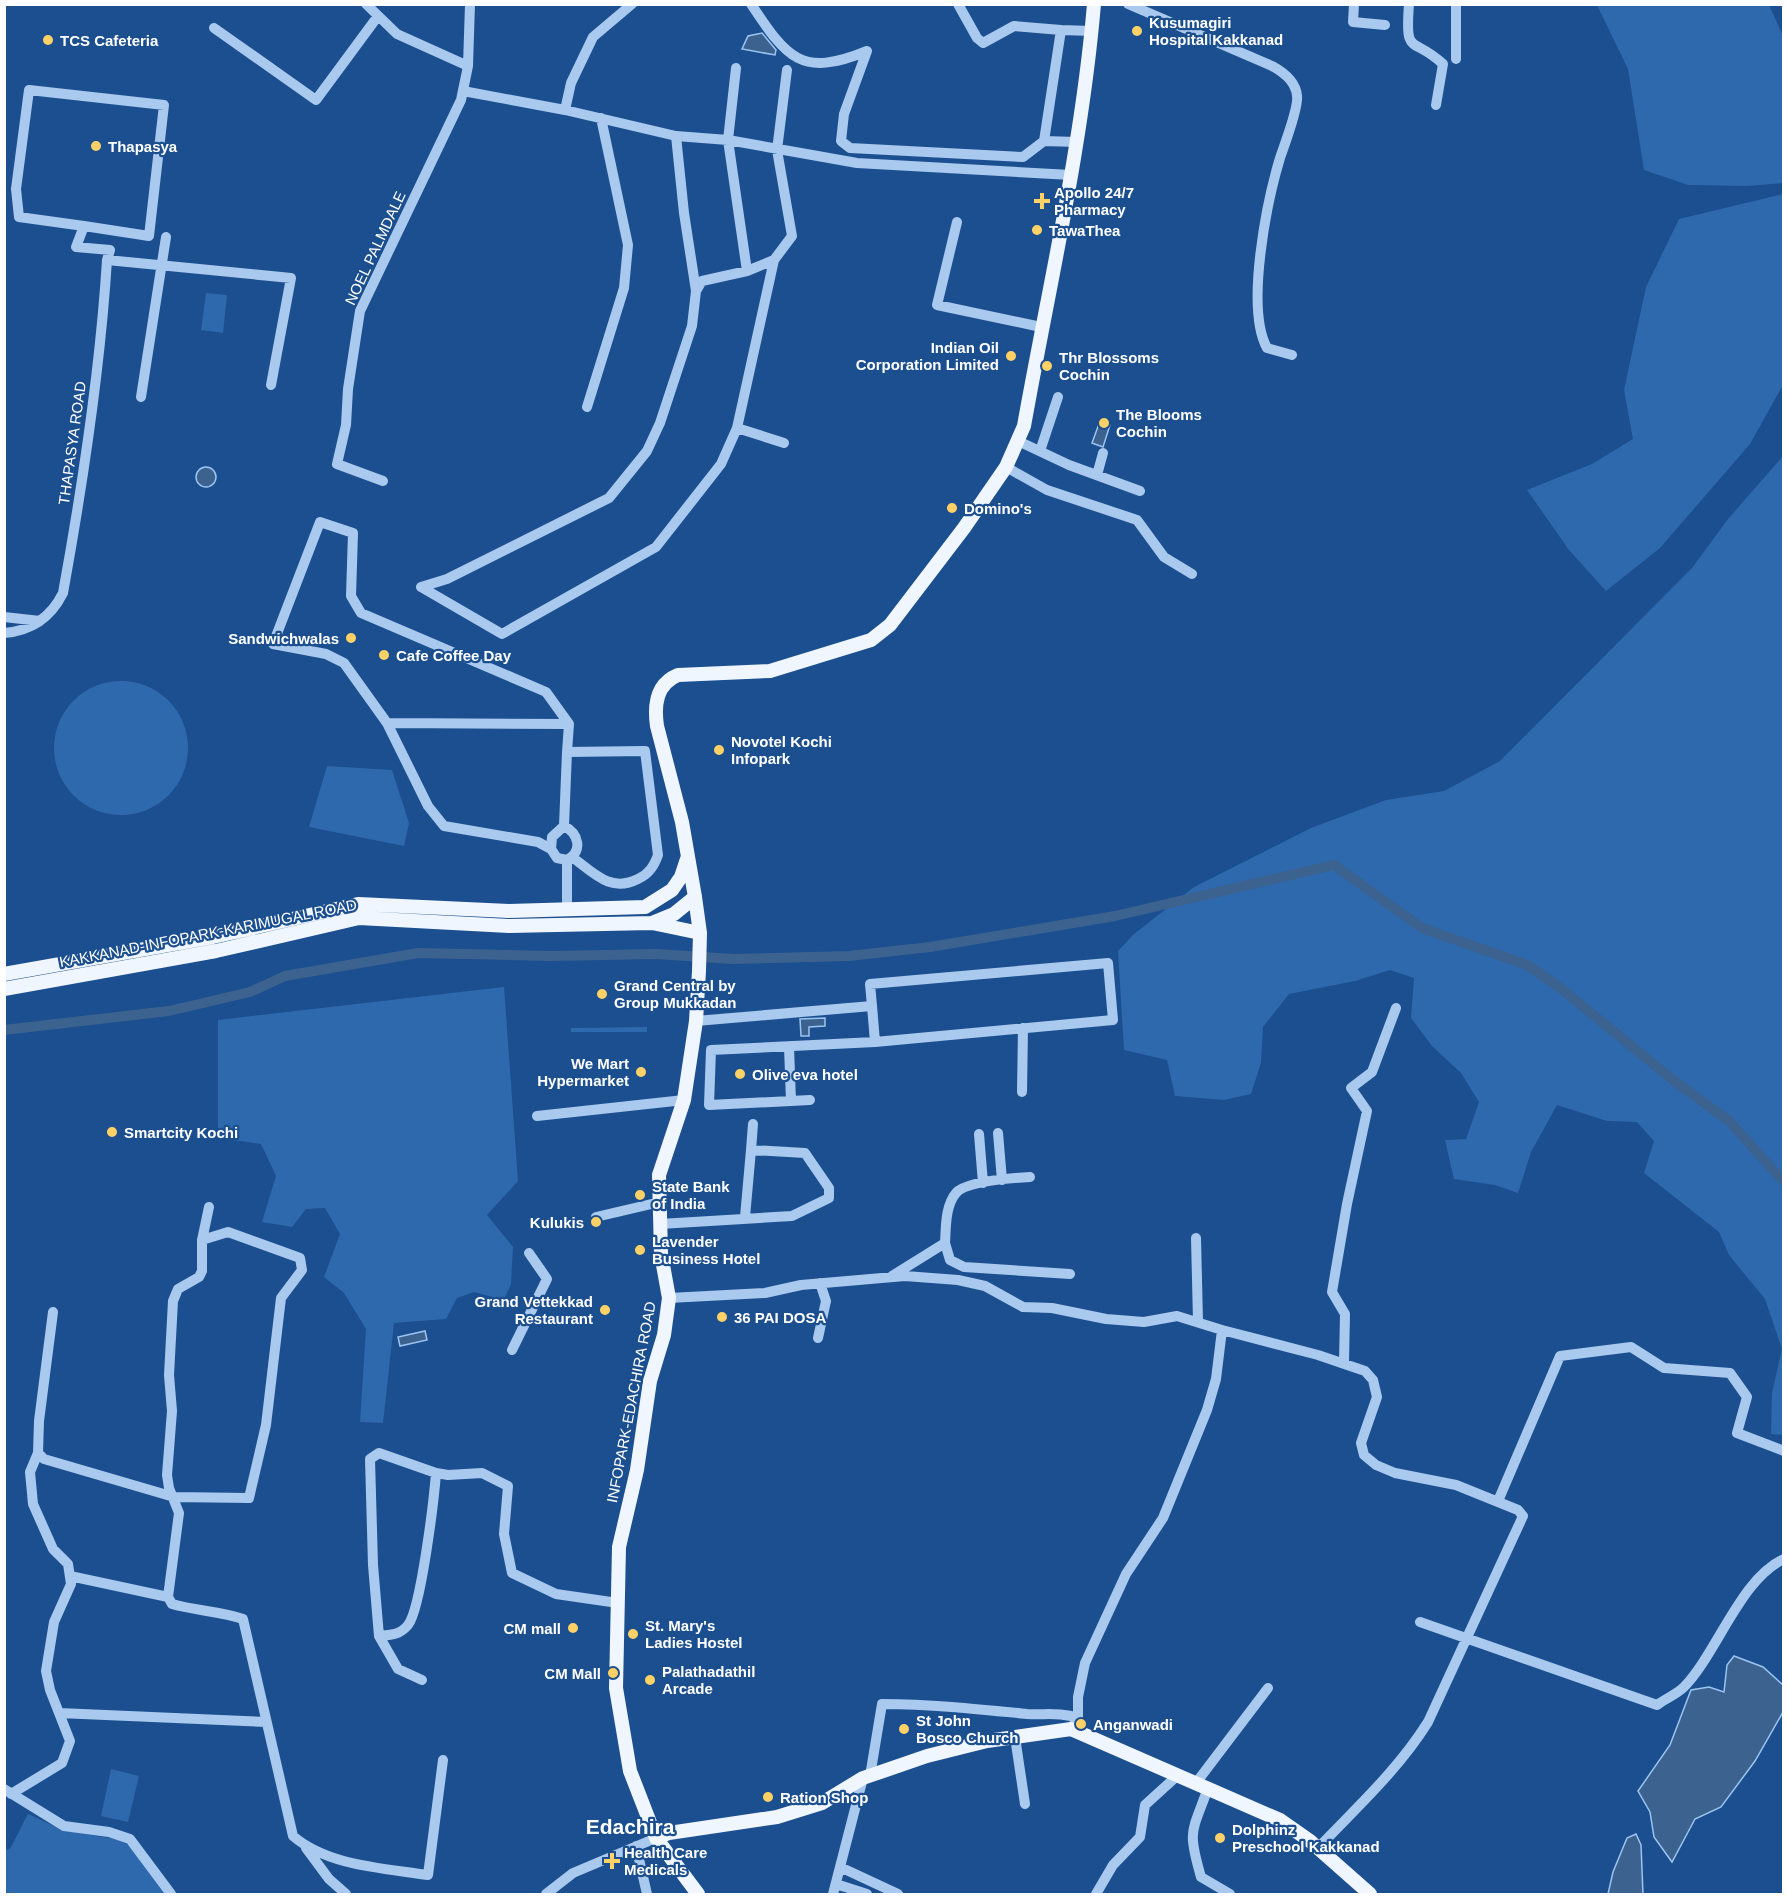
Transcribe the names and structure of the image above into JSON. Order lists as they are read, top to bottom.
{
  "streets": {
    "main road": ["KAKKANAD-INFOPARK-KARIMUGAL ROAD", "INFOPARK-EDACHIRA ROAD"],
    "street": ["NOEL PALMDALE", "THAPASYA ROAD"]
  },
  "crossings": [
    ["KAKKANAD-INFOPARK-KARIMUGAL ROAD", "INFOPARK-EDACHIRA ROAD"]
  ],
  "districts": ["Edachira"],
  "places": {
    "other": [
      "Kusumagiri Hospital Kakkanad",
      "TCS Cafeteria",
      "Thapasya",
      "TawaThea",
      "Indian Oil Corporation Limited",
      "Thr Blossoms Cochin",
      "The Blooms Cochin",
      "Domino's",
      "Sandwichwalas",
      "Cafe Coffee Day",
      "Novotel Kochi Infopark",
      "Grand Central by Group Mukkadan",
      "We Mart Hypermarket",
      "Olive eva hotel",
      "Smartcity Kochi",
      "State Bank of India",
      "Kulukis",
      "Lavender Business Hotel",
      "Grand Vettekkad Restaurant",
      "36 PAI DOSA",
      "CM mall",
      "St. Mary's Ladies Hostel",
      "CM Mall",
      "Palathadathil Arcade",
      "Anganwadi",
      "St John Bosco Church",
      "Ration Shop",
      "Dolphinz Preschool Kakkanad"
    ],
    "health": ["Apollo 24/7 Pharmacy", "Health Care Medicals"]
  }
}
